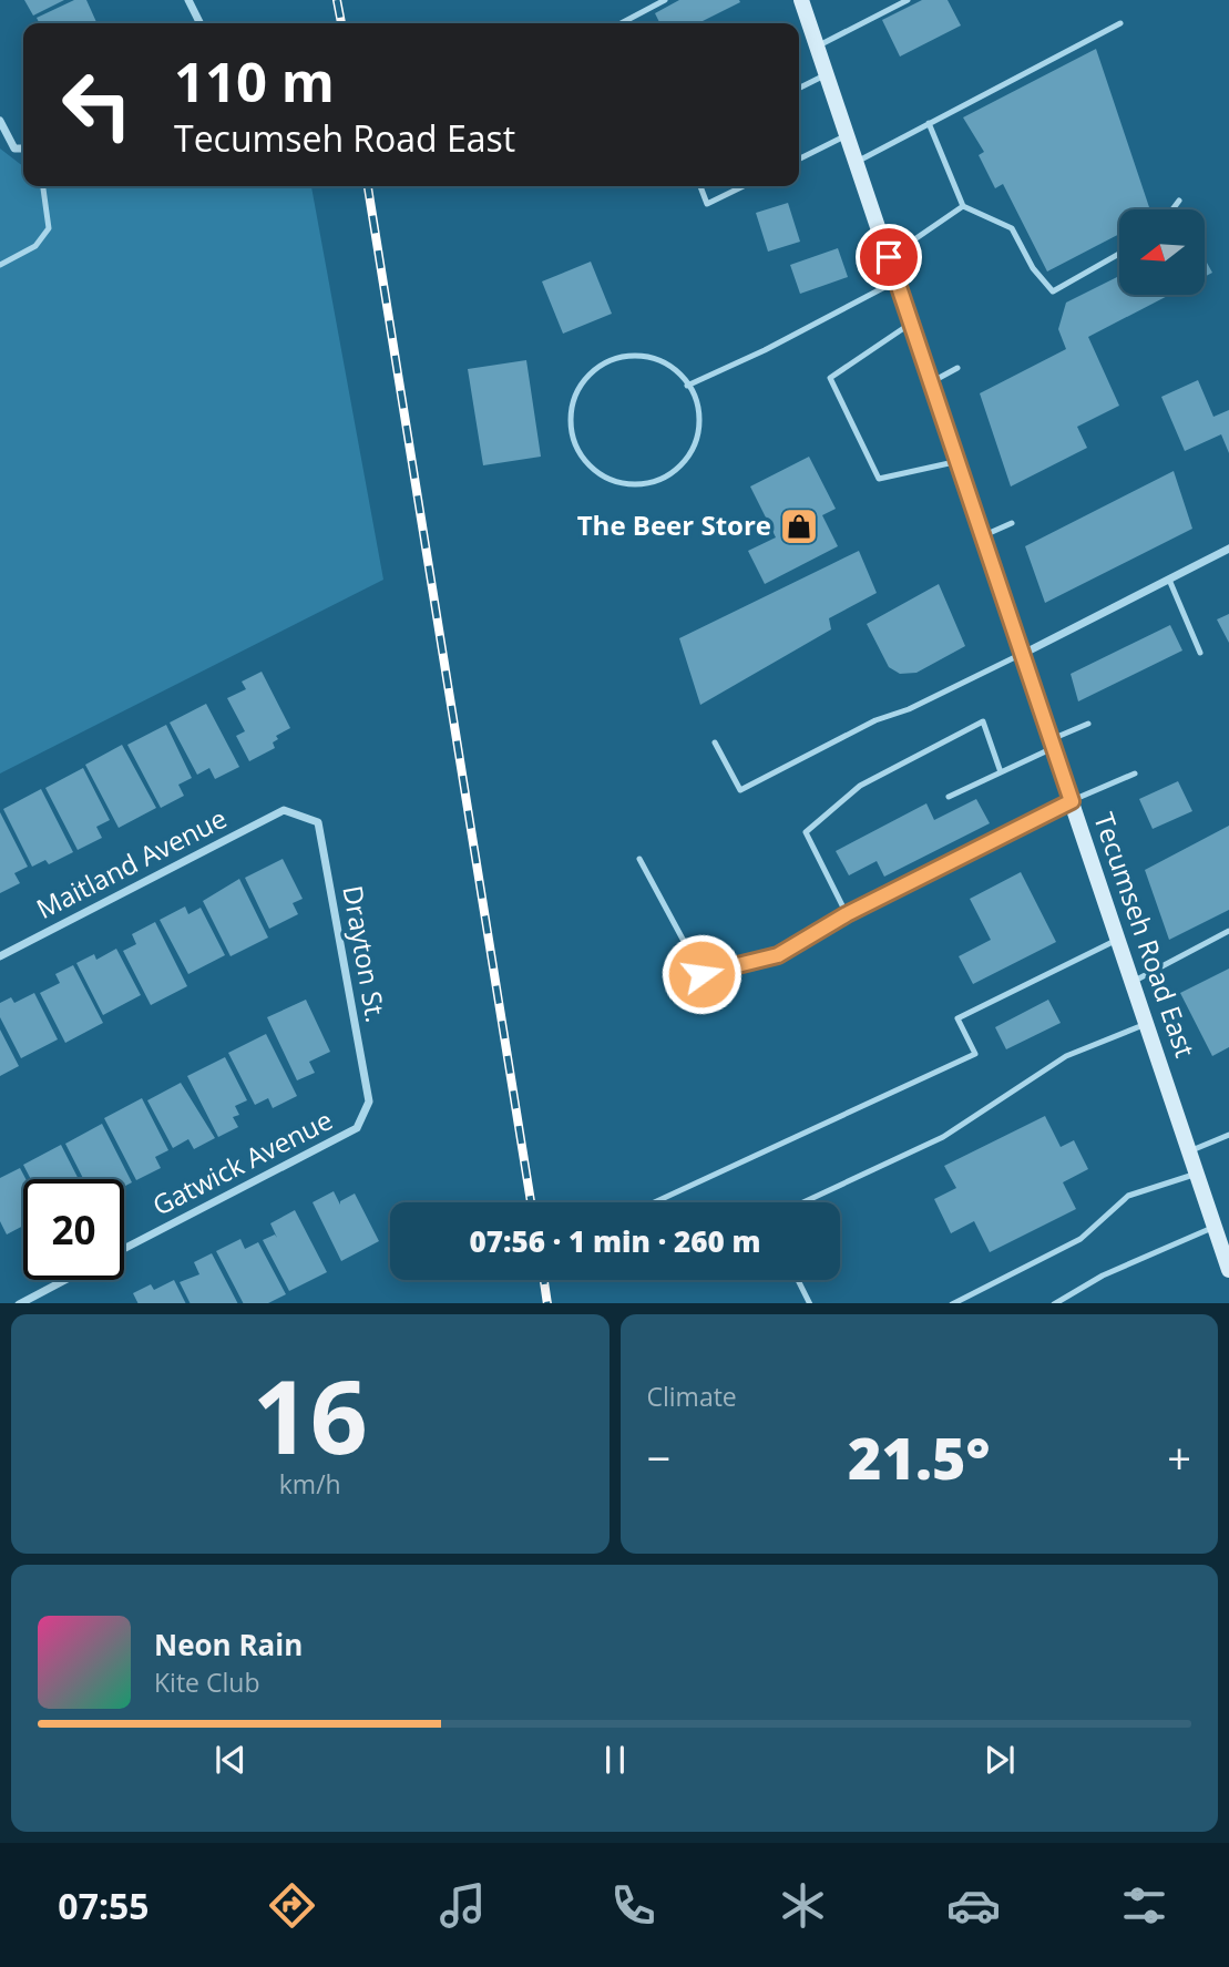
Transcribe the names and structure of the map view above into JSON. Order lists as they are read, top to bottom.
{
  "streets": {
    "main road": ["Tecumseh Road East"],
    "street": ["Maitland Avenue", "Drayton St.", "Gatwick Avenue"]
  },
  "crossings": [
    ["Maitland Avenue", "Drayton St."],
    ["Drayton St.", "Gatwick Avenue"]
  ],
  "places": {
    "shop": ["The Beer Store"]
  },
  "north": "left",
  "page": {
    "turn": ["110 m", "Tecumseh Road East"],
    "limit": "20",
    "trip": "07:56 · 1 min · 260 m",
    "tile": [
      ["16", "km/h"],
      "Climate"
    ],
    "heat": ["−", "21.5°", "+"],
    "song": ["Neon Rain", "Kite Club"],
    "tabs": "07:55"
  }
}
